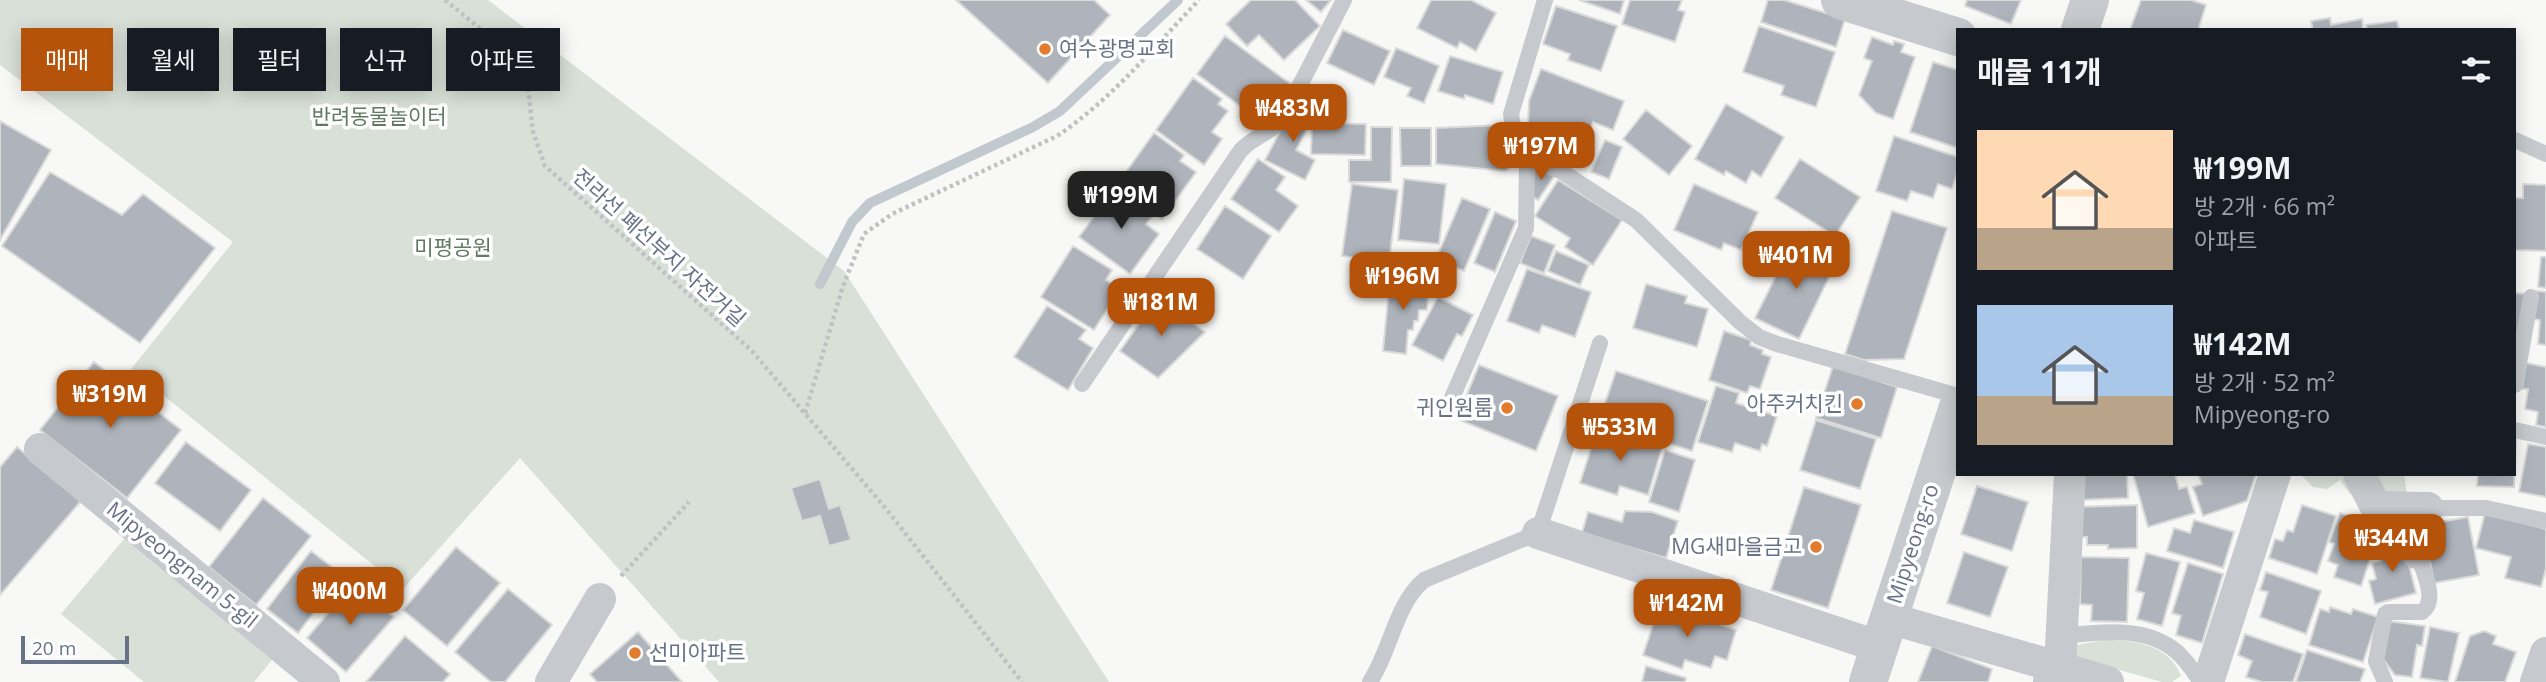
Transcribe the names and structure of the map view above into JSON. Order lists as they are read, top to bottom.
{
  "streets": {
    "street": ["Mipyeong-ro", "Mipyeongnam 5-gil"],
    "path": ["전라선 폐선부지 자전거길"]
  },
  "parks": ["반려동물놀이터", "미평공원"],
  "places": [
    "여수광명교회",
    "아주커치킨",
    "귀인원룸",
    "MG새마을금고",
    "선미아파트"
  ],
  "scale_bar": "20 m",
  "page": {
    "chip": [
      "매매",
      "월세",
      "필터",
      "신규",
      "아파트"
    ],
    "heading": "매물 11개",
    "price": [
      "₩483M",
      "₩197M",
      "₩199M",
      "₩401M",
      "₩196M",
      "₩181M",
      "₩319M",
      "₩533M",
      "₩344M",
      "₩400M",
      "₩142M"
    ],
    "list": [
      {
        "name": "₩199M",
        "note": "방 2개 · 66 m² · 아파트"
      },
      {
        "name": "₩142M",
        "note": "방 2개 · 52 m² · Mipyeong-ro"
      }
    ],
    "scale": "20 m"
  }
}
